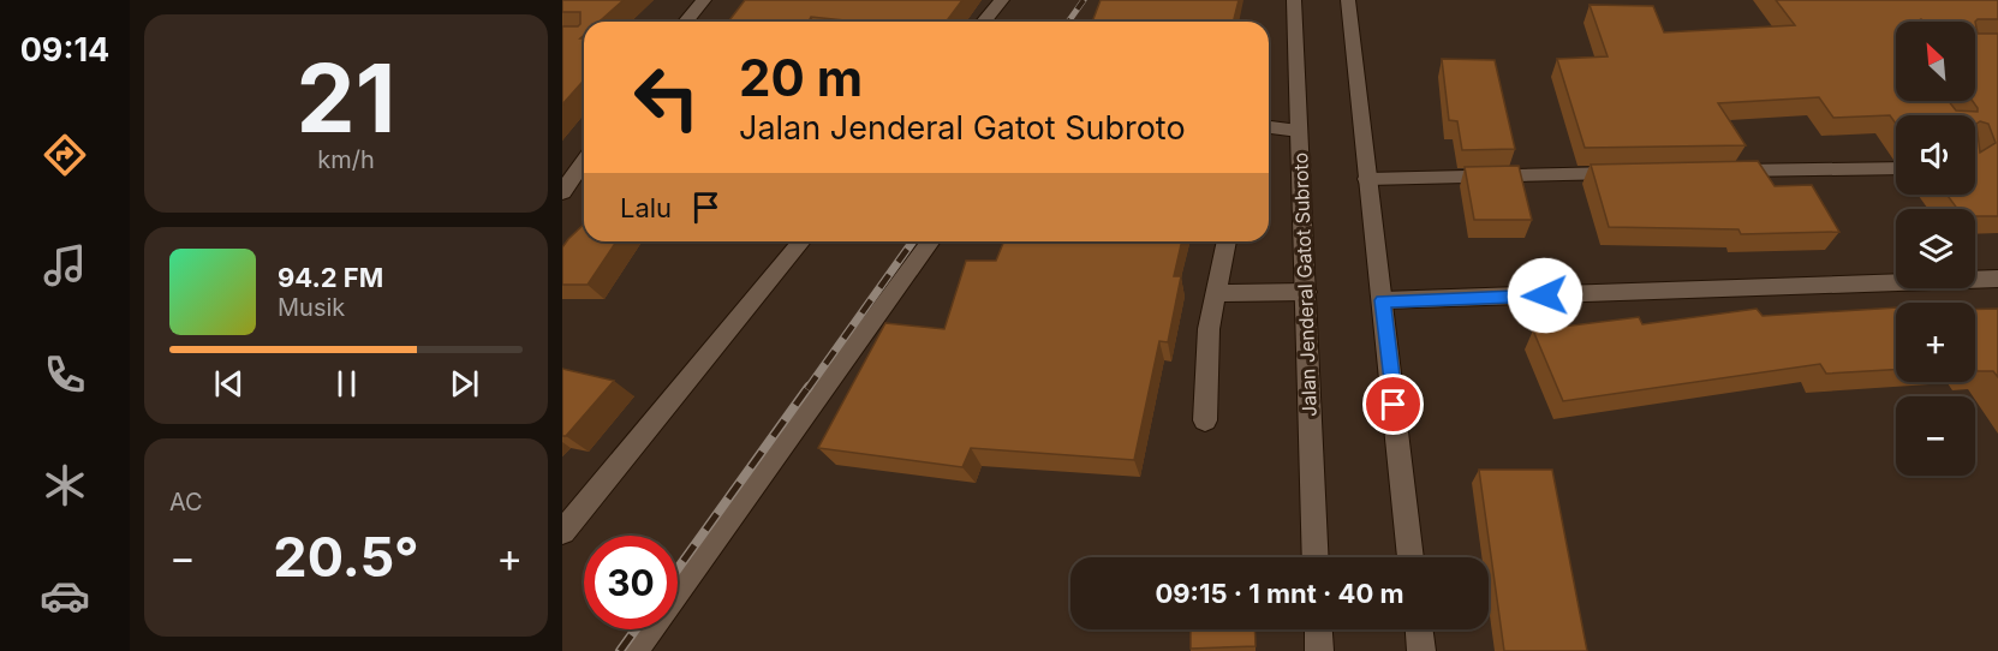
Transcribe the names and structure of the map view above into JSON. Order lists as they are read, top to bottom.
{
  "streets": {
    "street": ["Jalan Jenderal Gatot Subroto"]
  },
  "north": "top left",
  "page": {
    "tabs": "09:14",
    "tile": [
      ["21", "km/h"],
      "AC"
    ],
    "map_buttons": ["+", "−"],
    "turn": ["20 m", "Jalan Jenderal Gatot Subroto"],
    "then": "Lalu",
    "song": ["94.2 FM", "Musik"],
    "heat": ["−", "20.5°", "+"],
    "limit": "30",
    "trip": "09:15 · 1 mnt · 40 m"
  }
}
